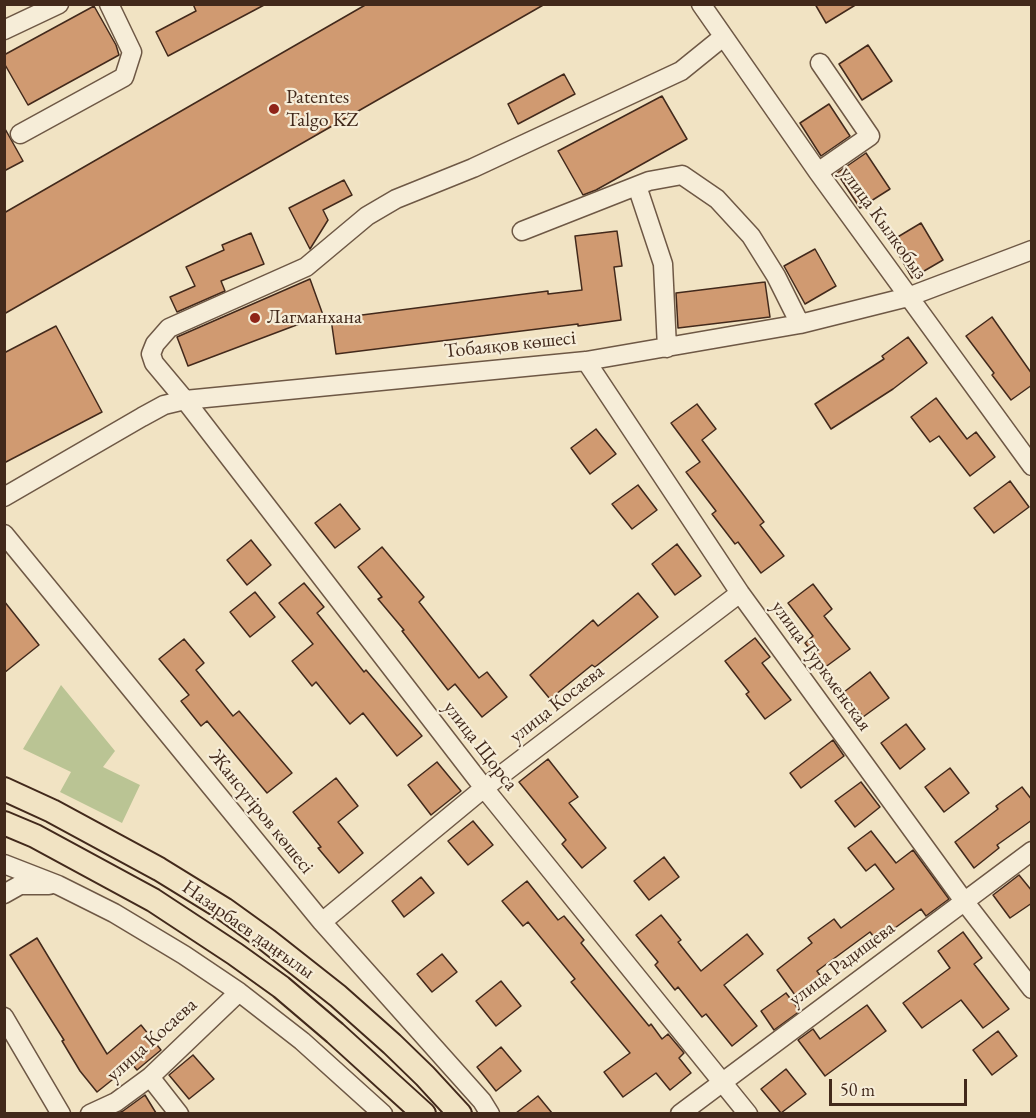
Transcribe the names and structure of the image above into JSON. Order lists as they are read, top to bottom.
{
  "streets": {
    "main road": ["Назарбаев даңғылы"],
    "street": [
      "улица Кылкобыз",
      "Тобаяқов көшесі",
      "улица Туркменская",
      "улица Косаева",
      "улица Щорса",
      "Жансүгіров көшесі",
      "улица Радищева"
    ]
  },
  "crossings": [
    ["улица Кылкобыз", "Тобаяқов көшесі"],
    ["улица Кылкобыз", "улица Щорса"],
    ["Тобаяқов көшесі", "улица Туркменская"],
    ["Тобаяқов көшесі", "улица Щорса"],
    ["улица Туркменская", "улица Косаева"],
    ["улица Туркменская", "улица Радищева"],
    ["улица Косаева", "улица Щорса"],
    ["улица Косаева", "Жансүгіров көшесі"],
    ["улица Щорса", "улица Радищева"]
  ],
  "places": ["Patentes Talgo KZ", "Лагманхана"],
  "scale_bar": "50 m"
}
